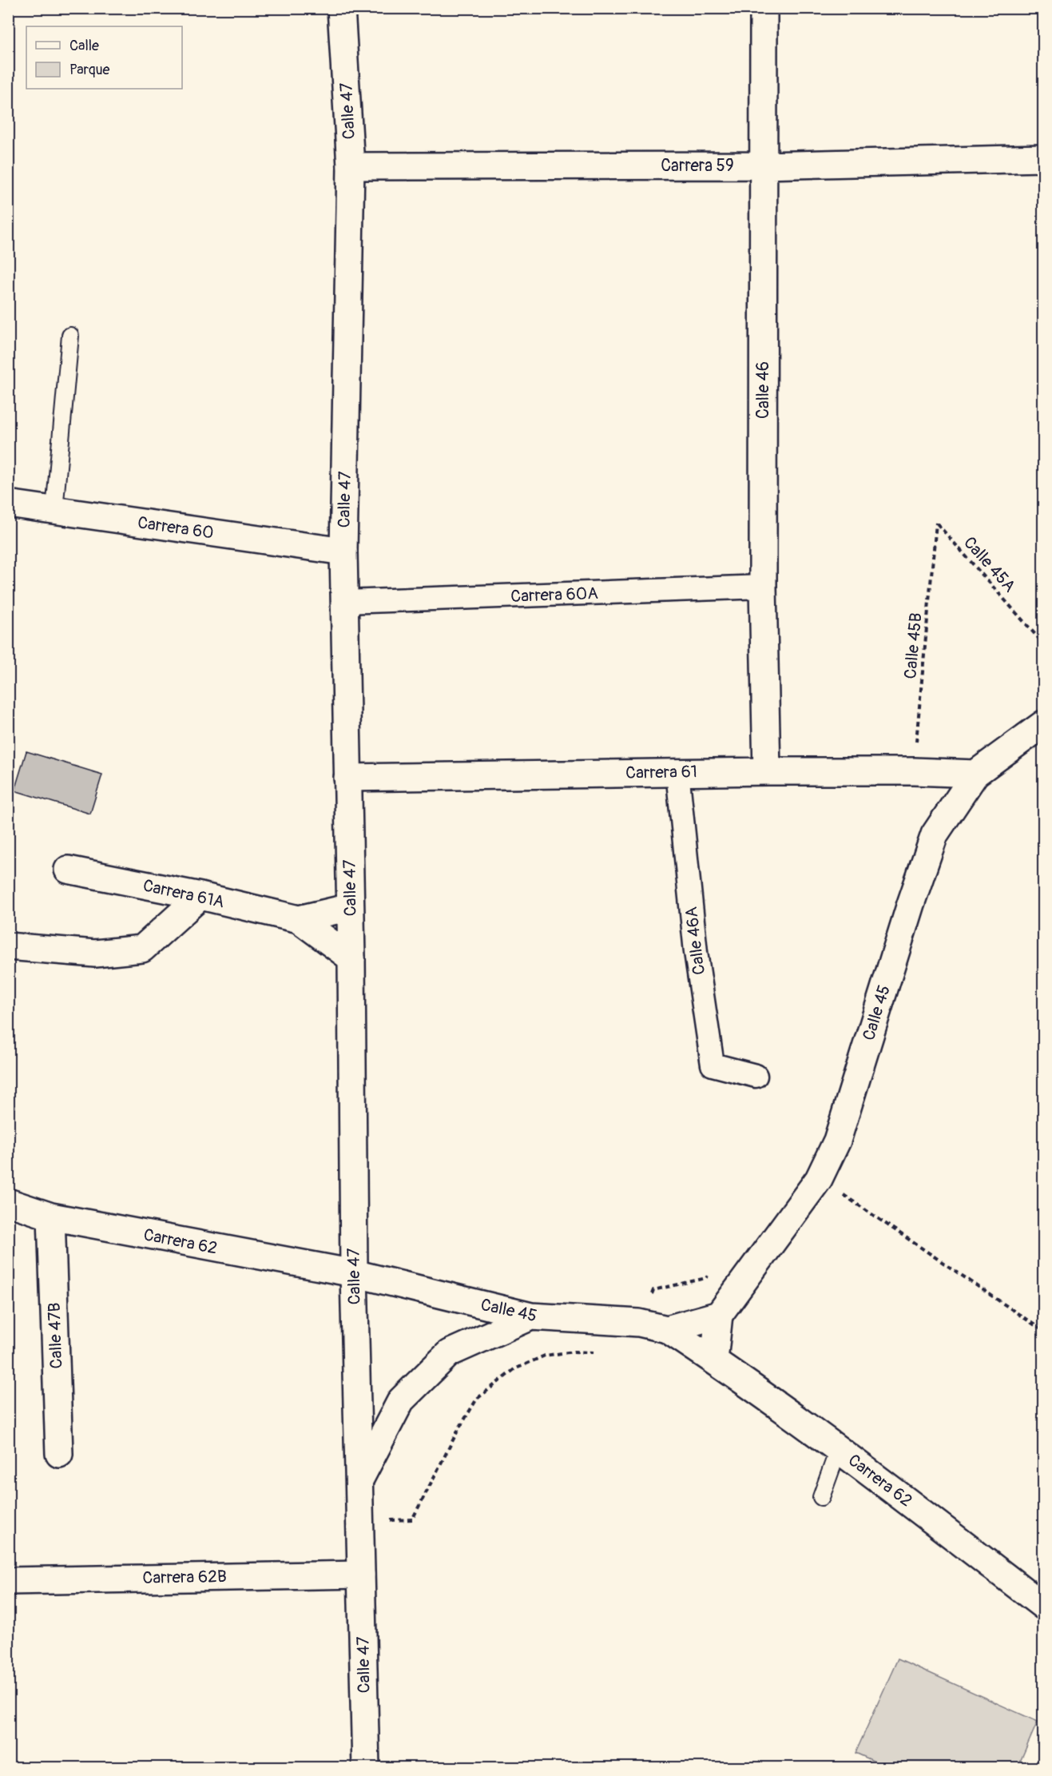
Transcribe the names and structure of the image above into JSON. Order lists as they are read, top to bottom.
{
  "streets": {
    "street": [
      "Calle 47",
      "Carrera 59",
      "Calle 46",
      "Carrera 60",
      "Carrera 60A",
      "Carrera 61",
      "Carrera 61A",
      "Calle 46A",
      "Calle 45",
      "Carrera 62",
      "Calle 47B",
      "Carrera 62B"
    ],
    "path": ["Calle 45A", "Calle 45B"]
  },
  "crossings": [
    ["Calle 47", "Carrera 59"],
    ["Calle 47", "Carrera 60"],
    ["Calle 47", "Carrera 60A"],
    ["Calle 47", "Carrera 61"],
    ["Calle 47", "Carrera 61A"],
    ["Calle 47", "Calle 45"],
    ["Calle 47", "Carrera 62"],
    ["Calle 47", "Carrera 62B"],
    ["Carrera 59", "Calle 46"],
    ["Calle 46", "Carrera 60A"],
    ["Calle 46", "Carrera 61"],
    ["Calle 45A", "Calle 45B"],
    ["Calle 45B", "Carrera 61"],
    ["Carrera 61", "Calle 46A"],
    ["Carrera 61", "Calle 45"],
    ["Calle 45", "Carrera 62"],
    ["Carrera 62", "Calle 47B"]
  ],
  "legend": ["Calle", "Parque"]
}
